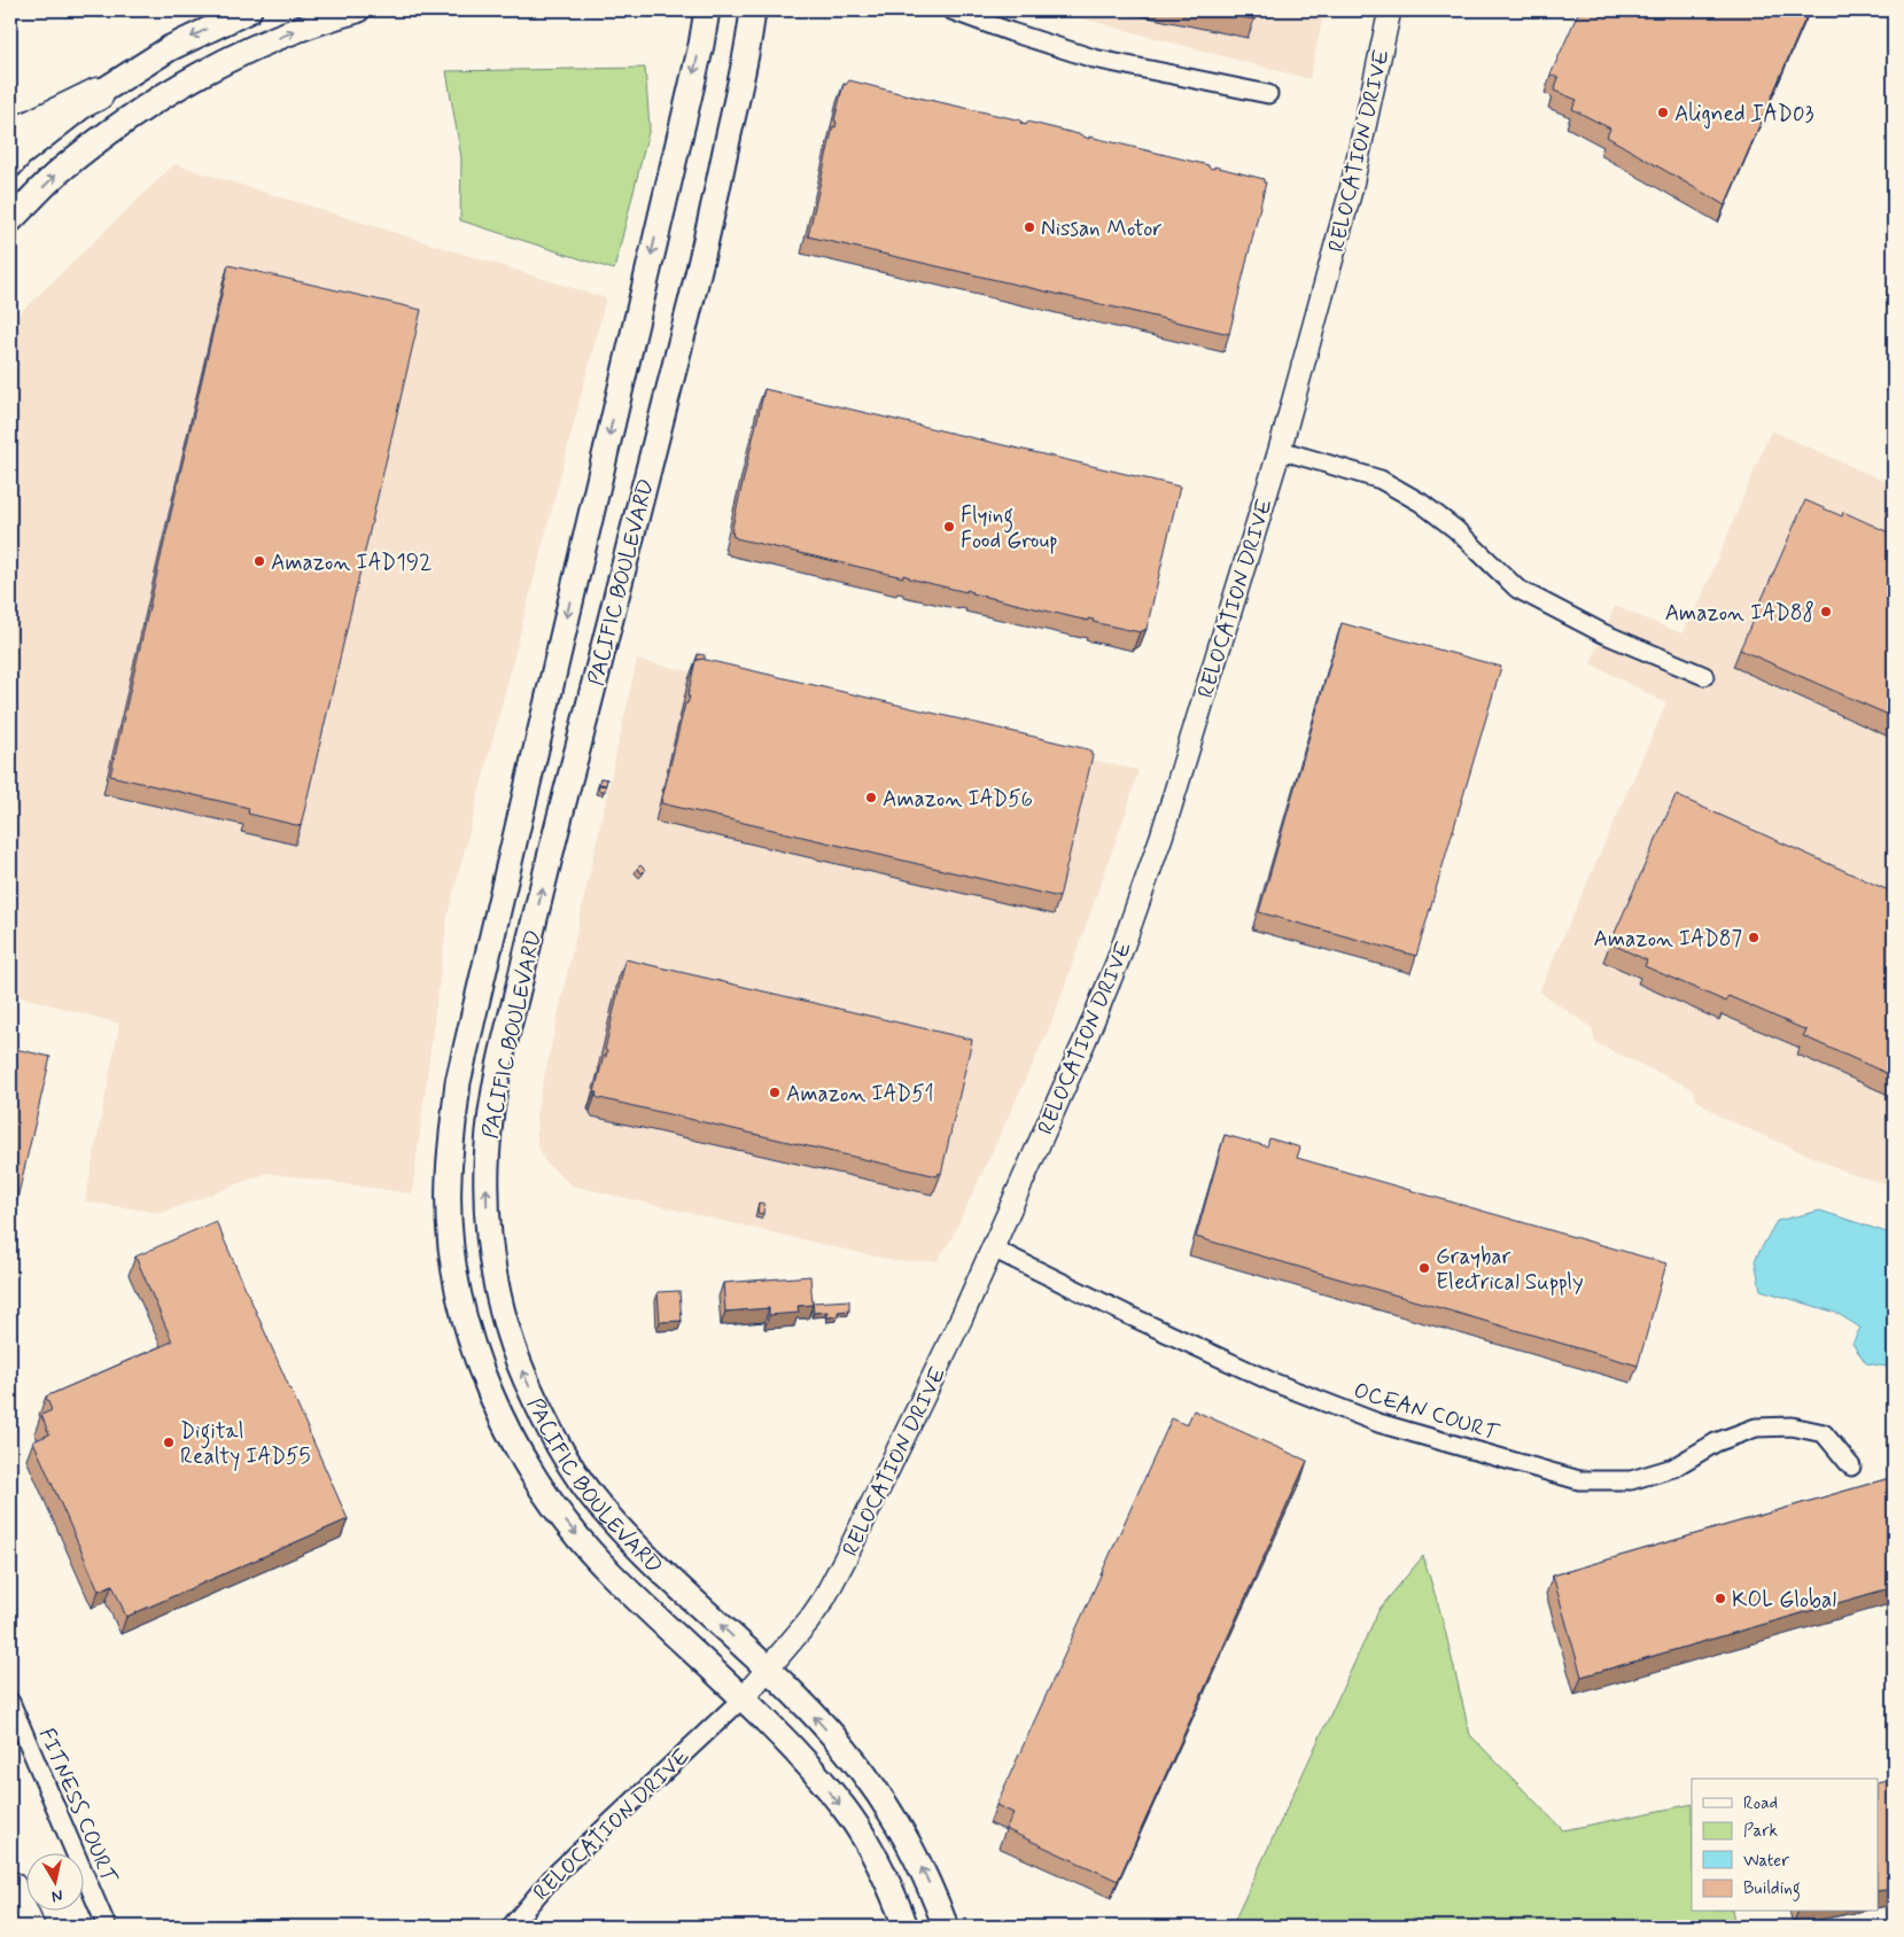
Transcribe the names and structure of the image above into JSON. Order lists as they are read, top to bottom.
{
  "streets": {
    "main road": ["PACIFIC BOULEVARD"],
    "street": ["RELOCATION DRIVE", "OCEAN COURT", "FITNESS COURT"]
  },
  "crossings": [
    ["RELOCATION DRIVE", "PACIFIC BOULEVARD"],
    ["RELOCATION DRIVE", "OCEAN COURT"]
  ],
  "places": [
    "Aligned IAD03",
    "Nissan Motor",
    "Flying Food Group",
    "Amazon IAD192",
    "Amazon IAD88",
    "Amazon IAD56",
    "Amazon IAD87",
    "Amazon IAD51",
    "Graybar Electrical Supply",
    "Digital Realty IAD55",
    "KOL Global"
  ],
  "legend": [
    "Road",
    "Park",
    "Water",
    "Building"
  ],
  "north": "bottom"
}
